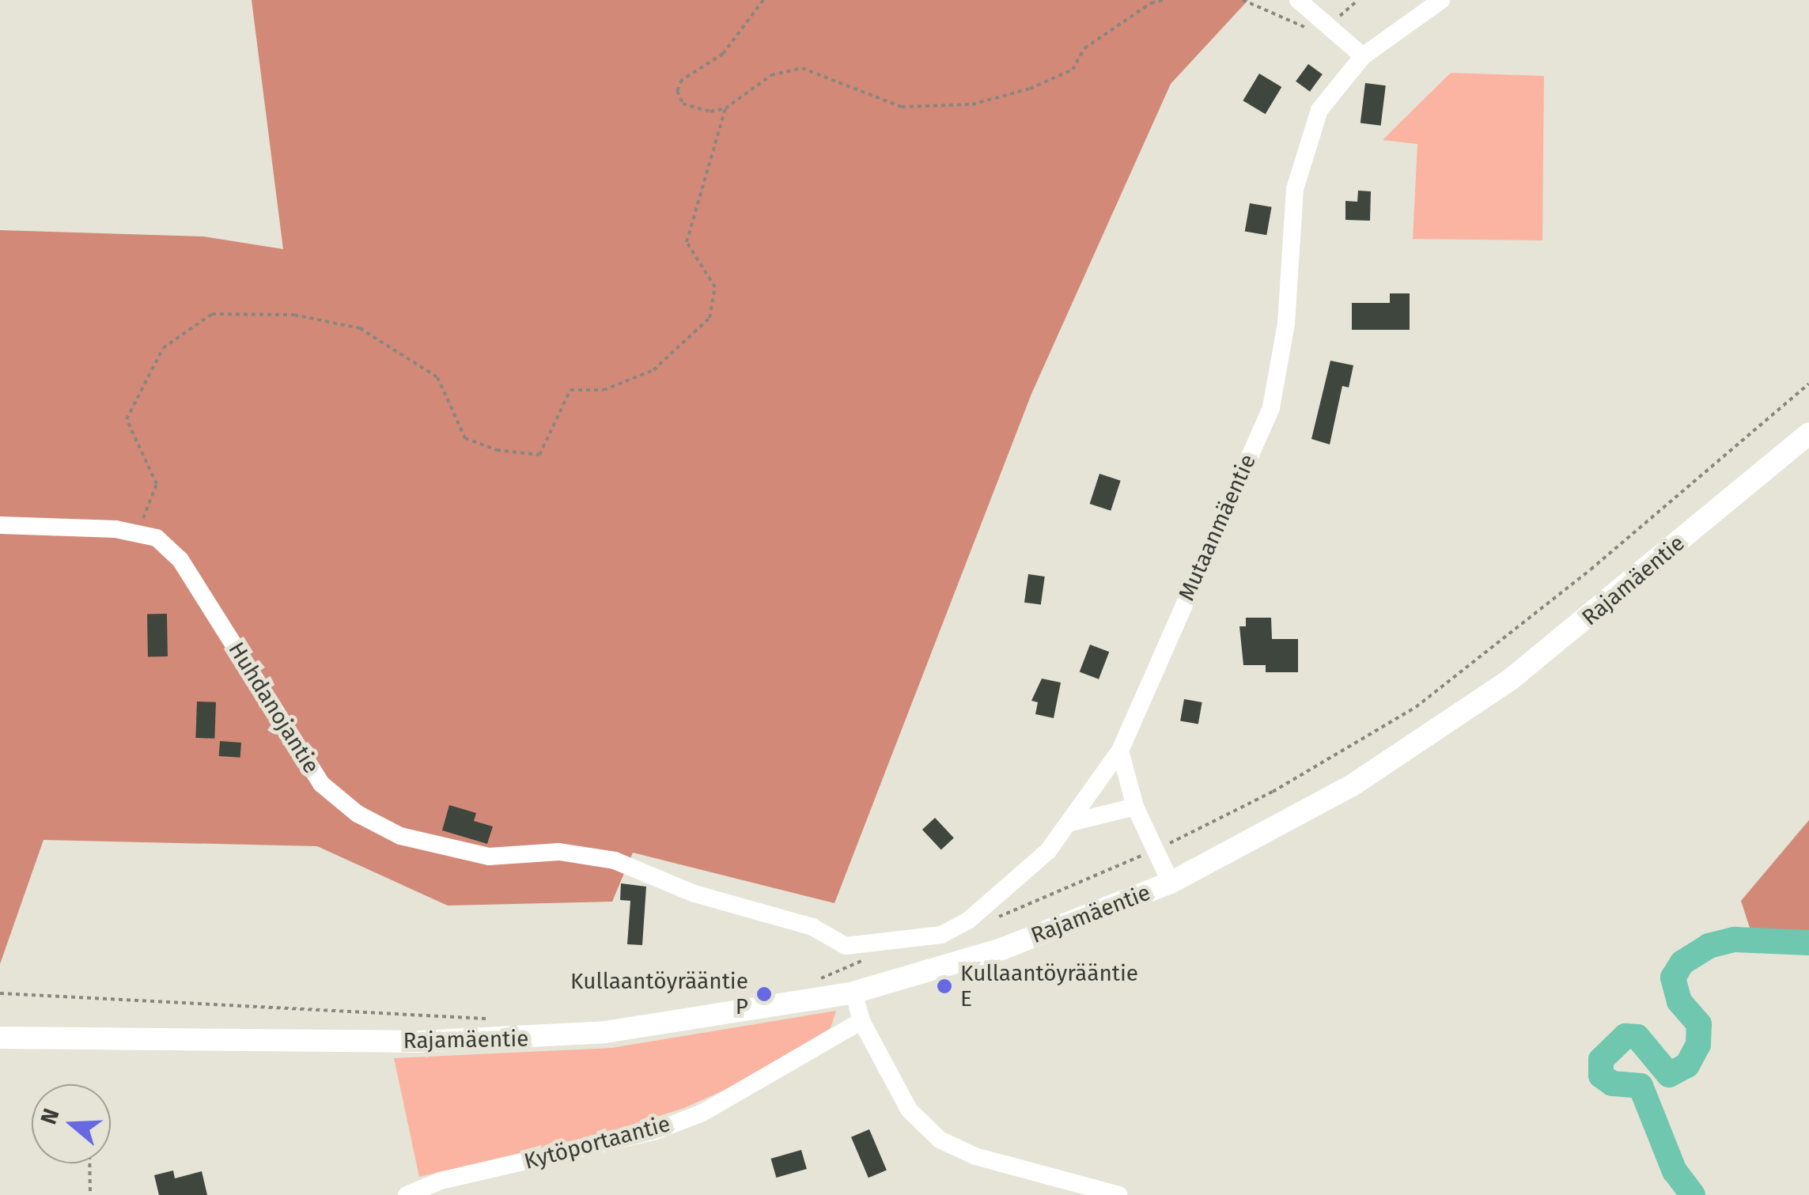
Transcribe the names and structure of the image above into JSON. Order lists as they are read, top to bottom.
{
  "streets": {
    "main road": ["Rajamäentie"],
    "street": ["Mutaanmäentie", "Huhdanojantie", "Kytöportaantie"]
  },
  "crossings": [
    ["Mutaanmäentie", "Huhdanojantie"]
  ],
  "places": ["Kullaantöyrääntie E", "Kullaantöyrääntie P"],
  "north": "left"
}
